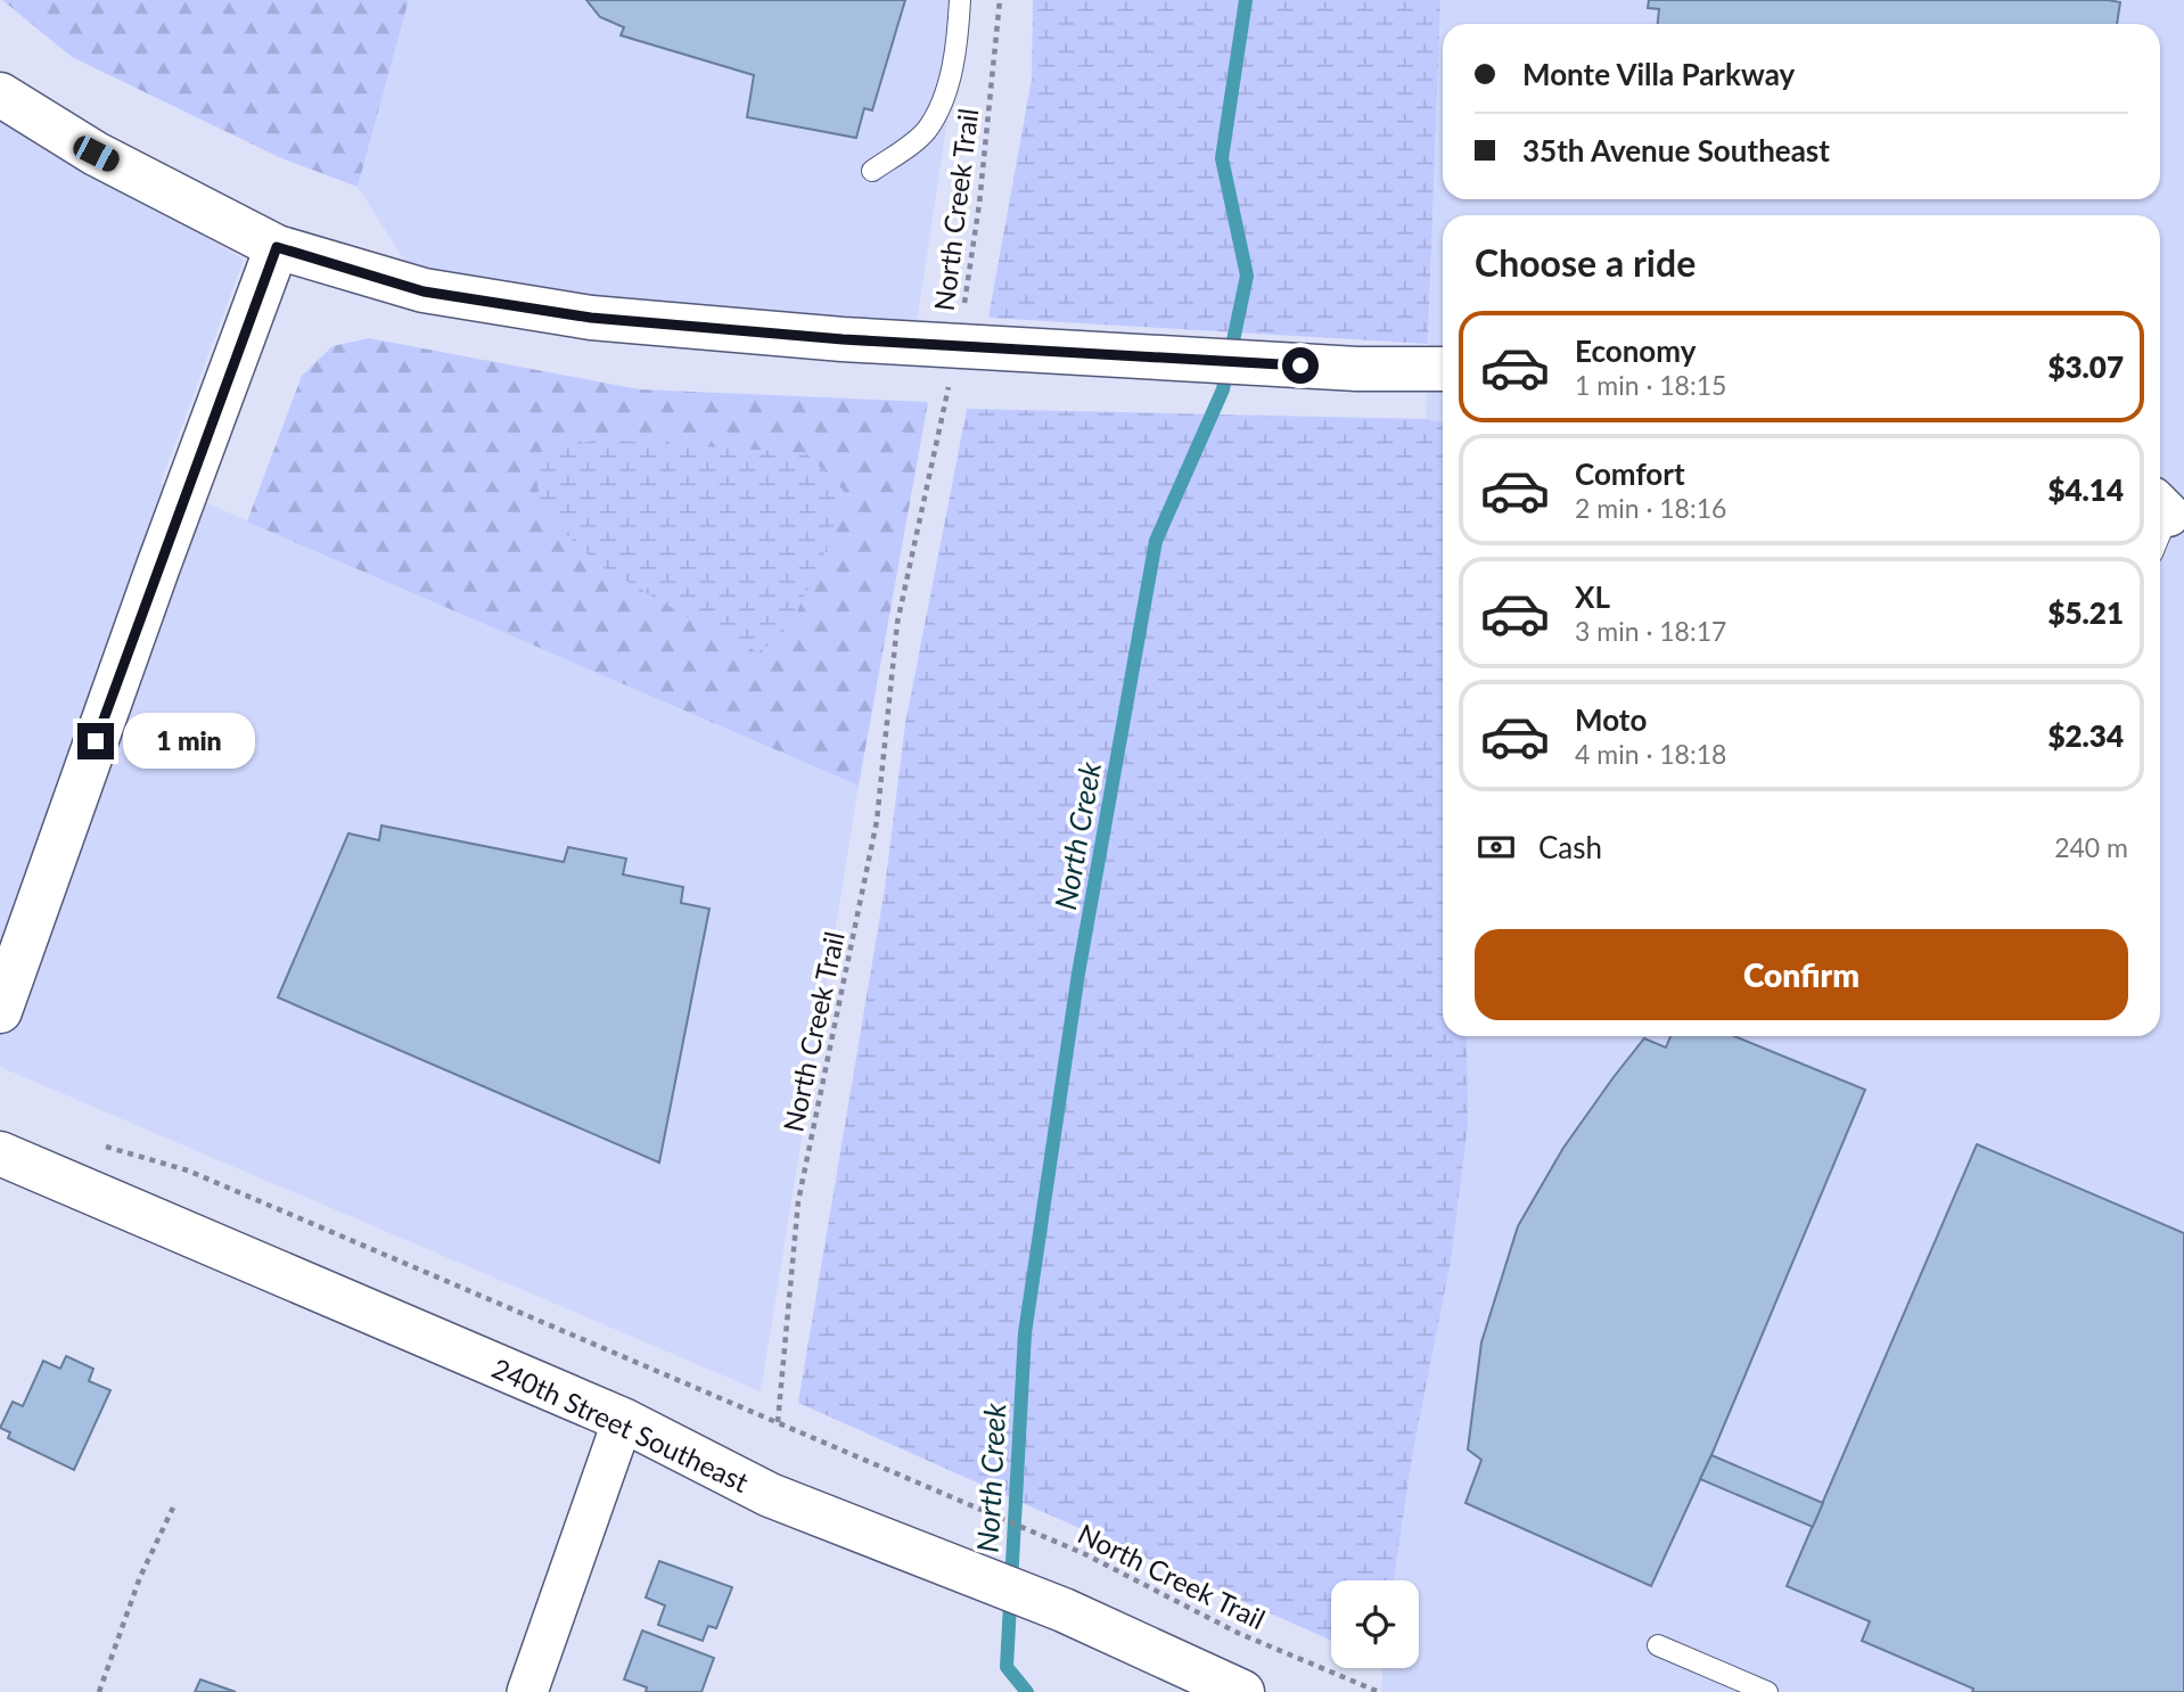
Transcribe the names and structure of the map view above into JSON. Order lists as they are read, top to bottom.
{
  "streets": {
    "street": ["240th Street Southeast"],
    "path": ["North Creek Trail"]
  },
  "water": ["North Creek"],
  "page": {
    "banner": ["Monte Villa Parkway", "35th Avenue Southeast"],
    "heading": "Choose a ride",
    "list": [
      {
        "name": "Economy",
        "note": "1 min · 18:15",
        "value": "$3.07"
      },
      {
        "name": "Comfort",
        "note": "2 min · 18:16",
        "value": "$4.14"
      },
      {
        "name": "XL",
        "note": "3 min · 18:17",
        "value": "$5.21"
      },
      {
        "name": "Moto",
        "note": "4 min · 18:18",
        "value": "$2.34"
      }
    ],
    "bubble": "1 min",
    "pay": ["Cash", "240 m"],
    "buttons": "Confirm"
  }
}
